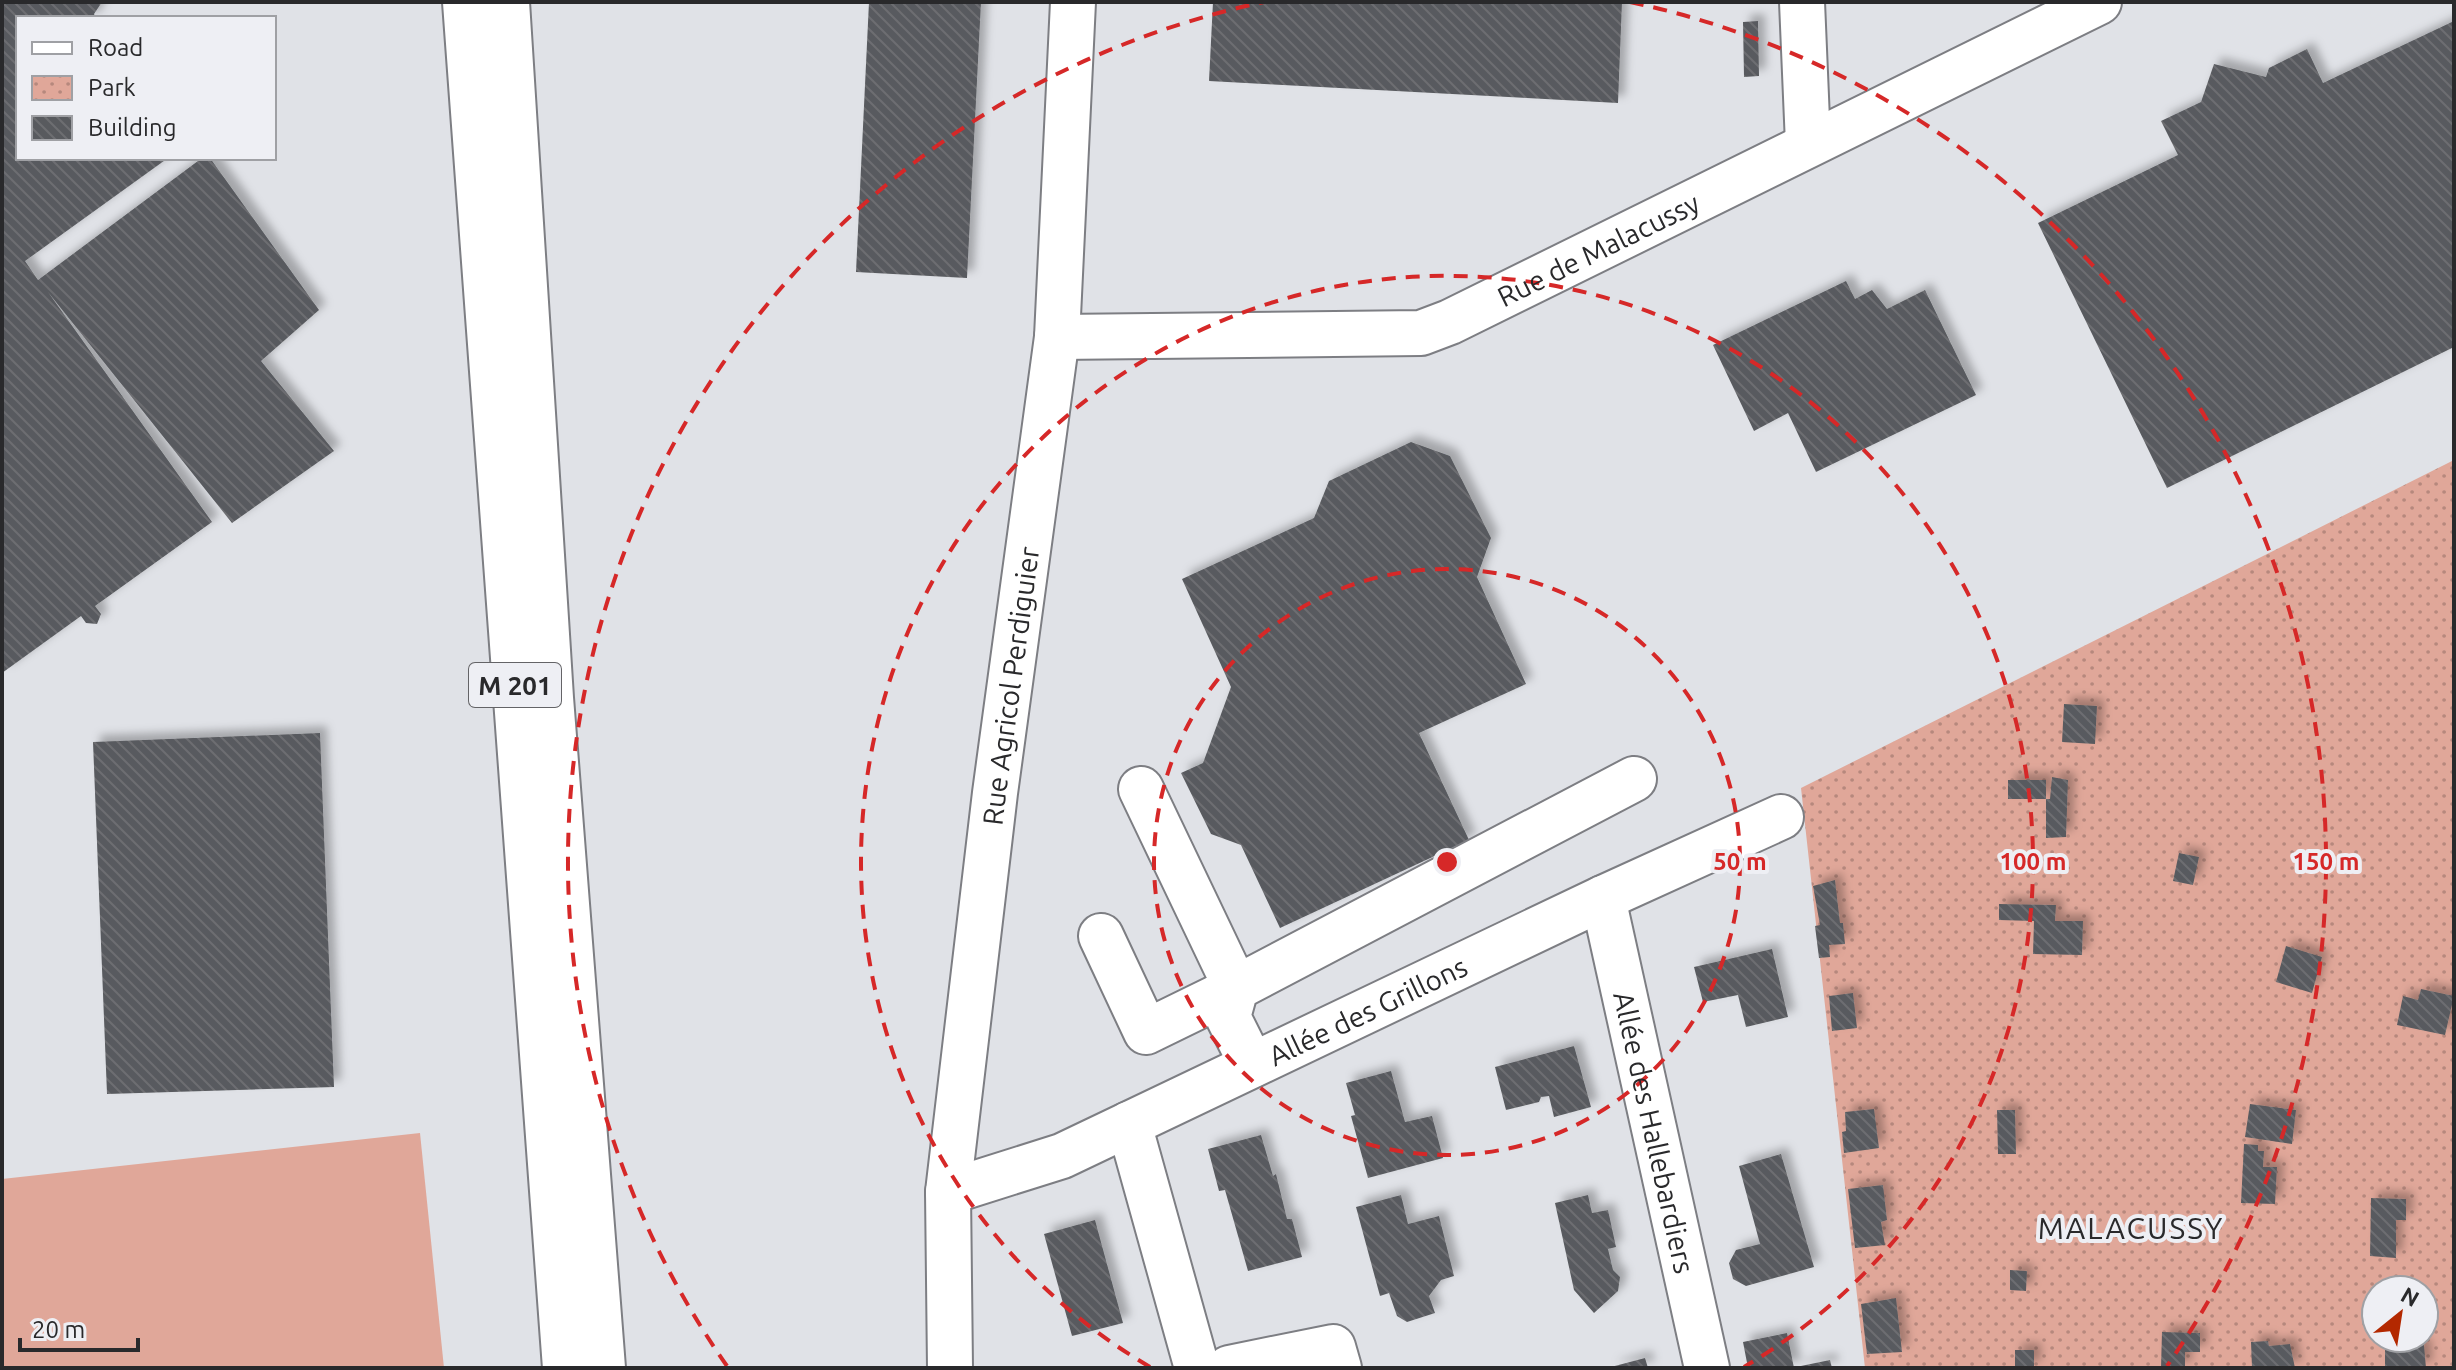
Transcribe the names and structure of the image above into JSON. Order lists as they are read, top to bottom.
{
  "streets": {
    "main road": [
      "Rue de Malacussy",
      "M 201",
      "Rue Agricol Perdiguier",
      "Allée des Grillons",
      "Allée des Hallebardiers"
    ]
  },
  "crossings": [
    ["Rue de Malacussy", "Rue Agricol Perdiguier"],
    ["Rue Agricol Perdiguier", "Allée des Grillons"],
    ["Allée des Grillons", "Allée des Hallebardiers"]
  ],
  "districts": ["MALACUSSY"],
  "legend": ["Road", "Park", "Building"],
  "scale_bar": "20 m",
  "north": "top right",
  "rings": ["50 m", "100 m", "150 m"]
}
